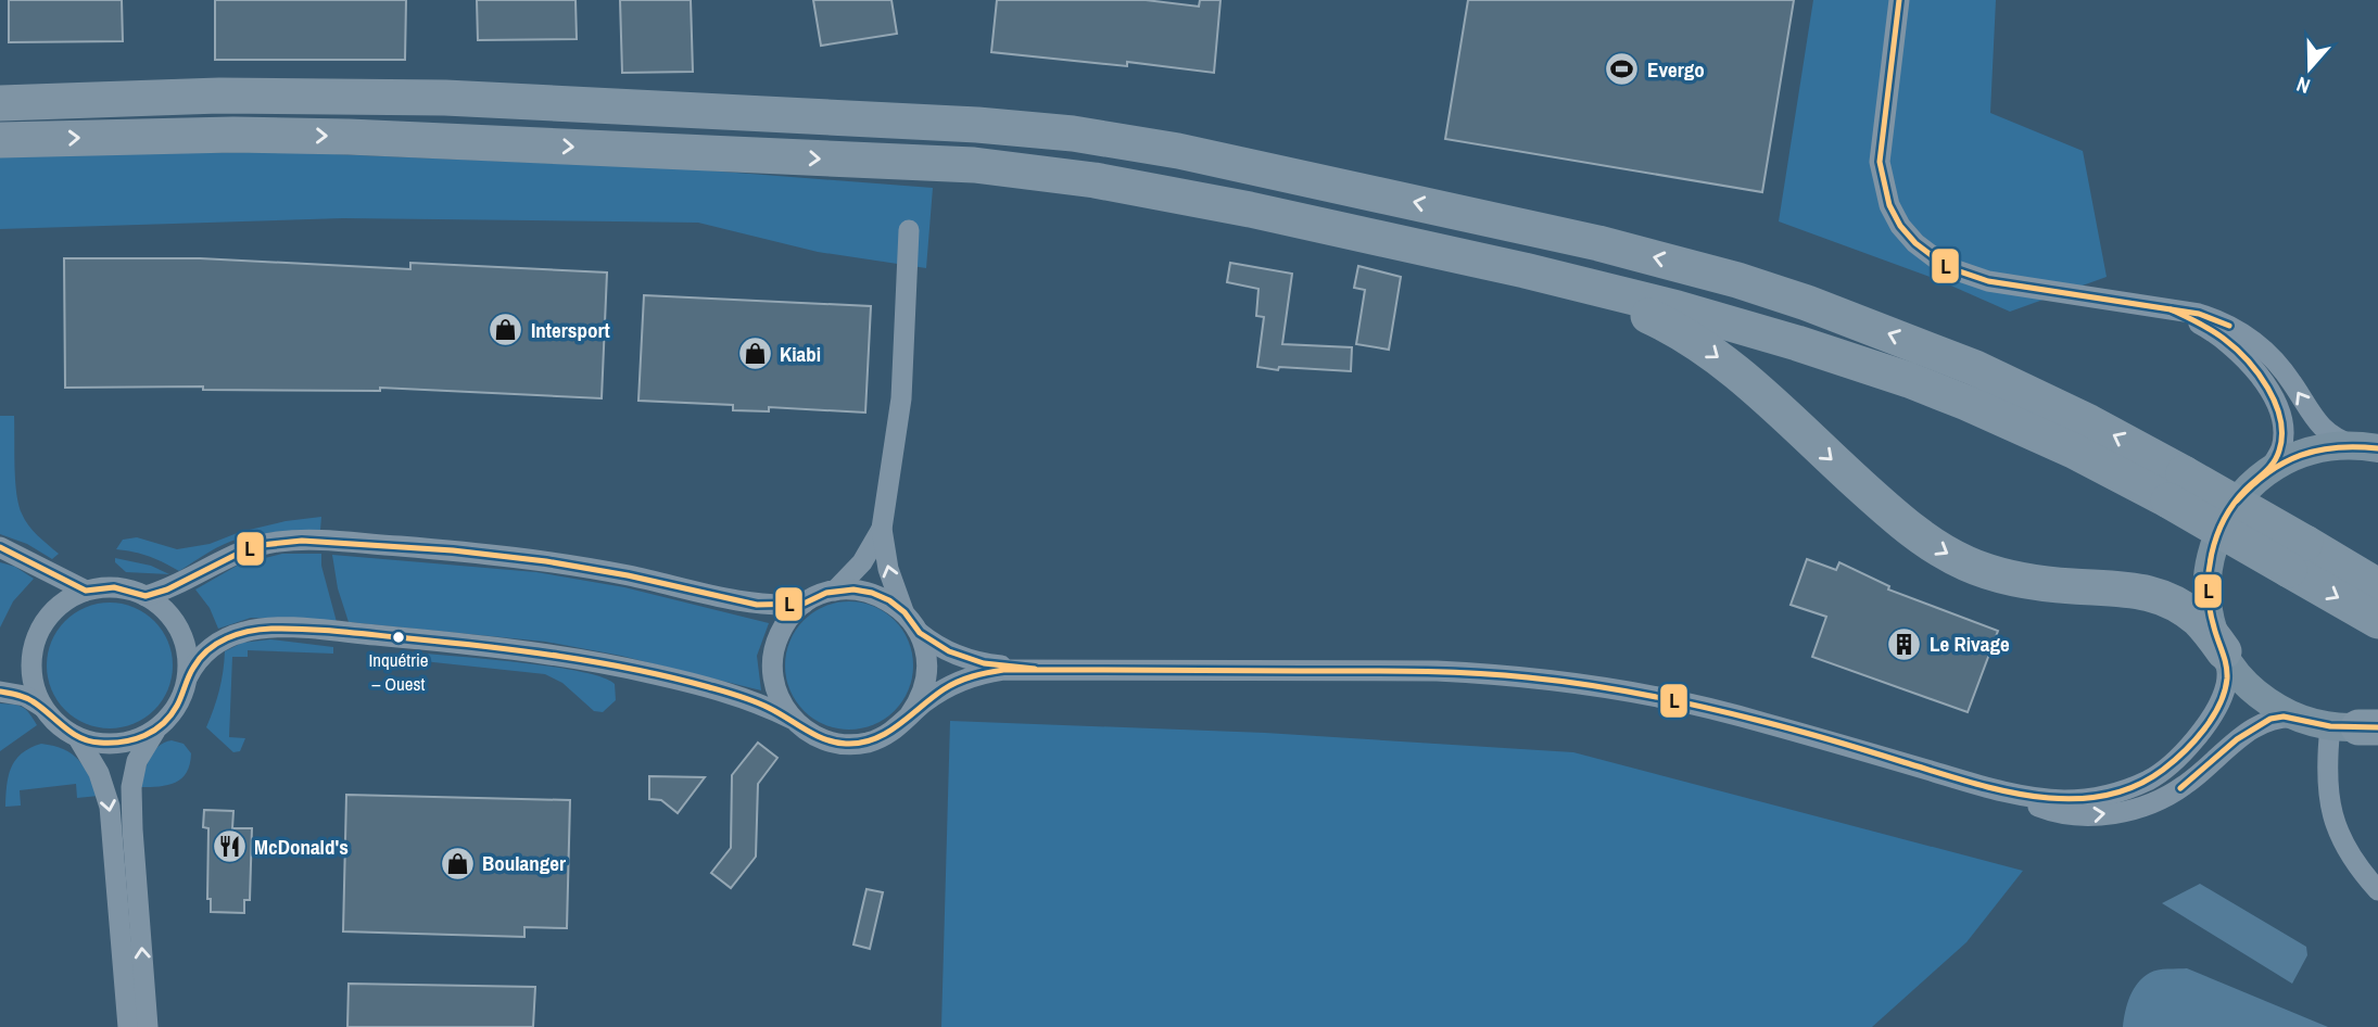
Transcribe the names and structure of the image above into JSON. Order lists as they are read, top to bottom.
{
  "places": {
    "sports": ["Evergo"],
    "shop": ["Intersport", "Kiabi", "Boulanger"],
    "other": ["Inquétrie – Ouest"],
    "building": ["Le Rivage"],
    "restaurant": ["McDonald's"]
  },
  "lines": ["transit line L"],
  "north": "bottom"
}
